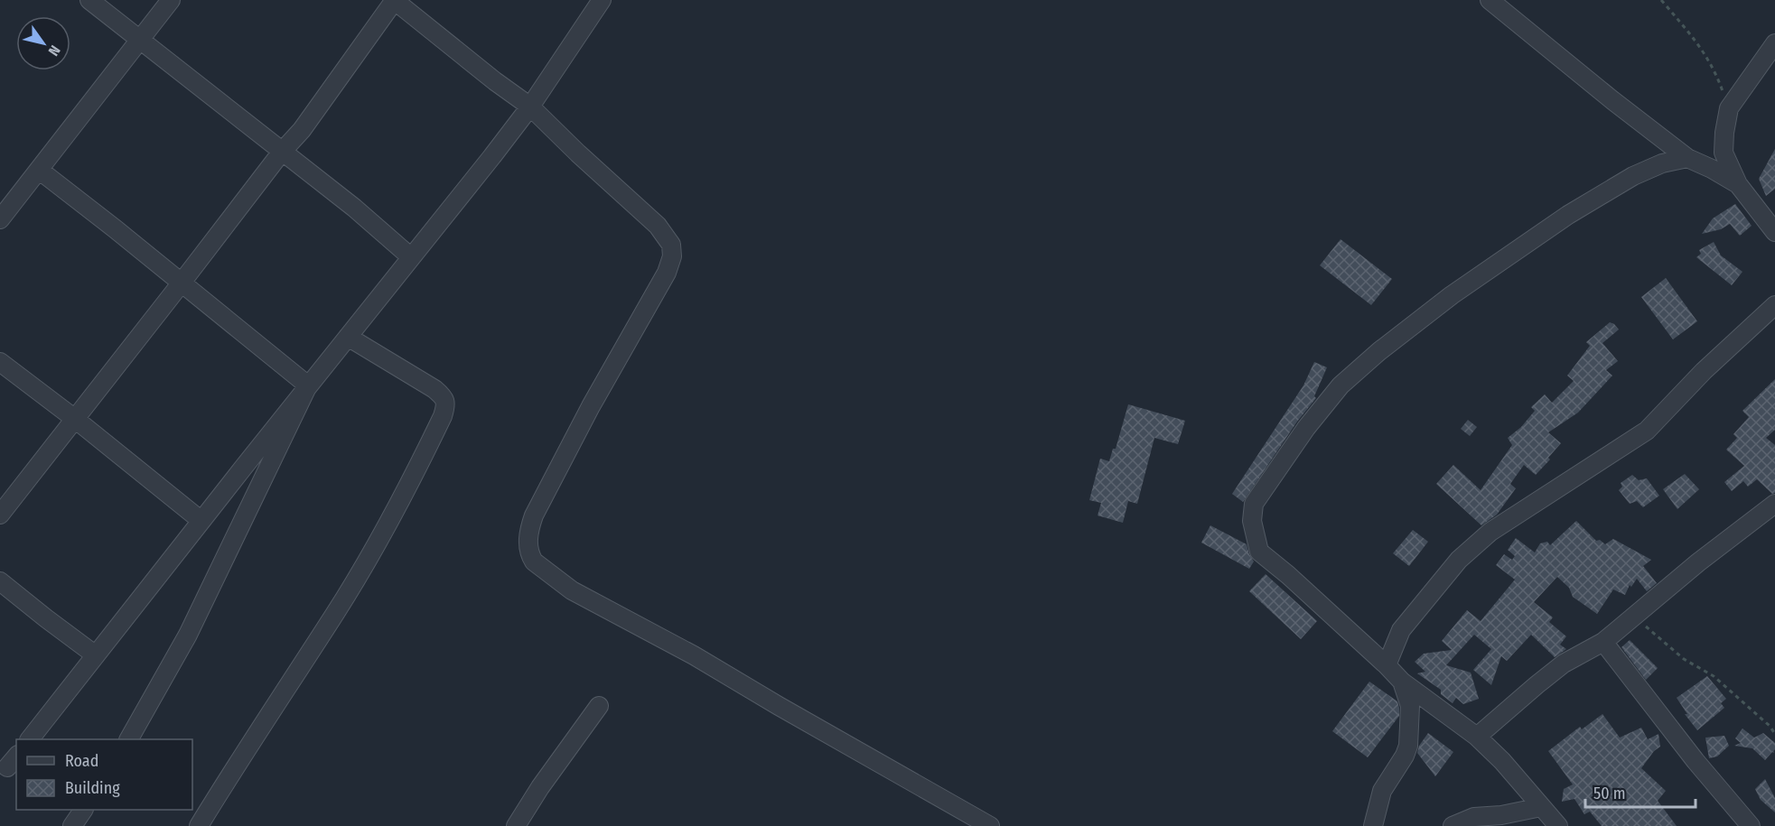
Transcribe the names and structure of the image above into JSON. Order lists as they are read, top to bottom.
{
  "legend": ["Road", "Building"],
  "scale_bar": "50 m",
  "north": "bottom right"
}
